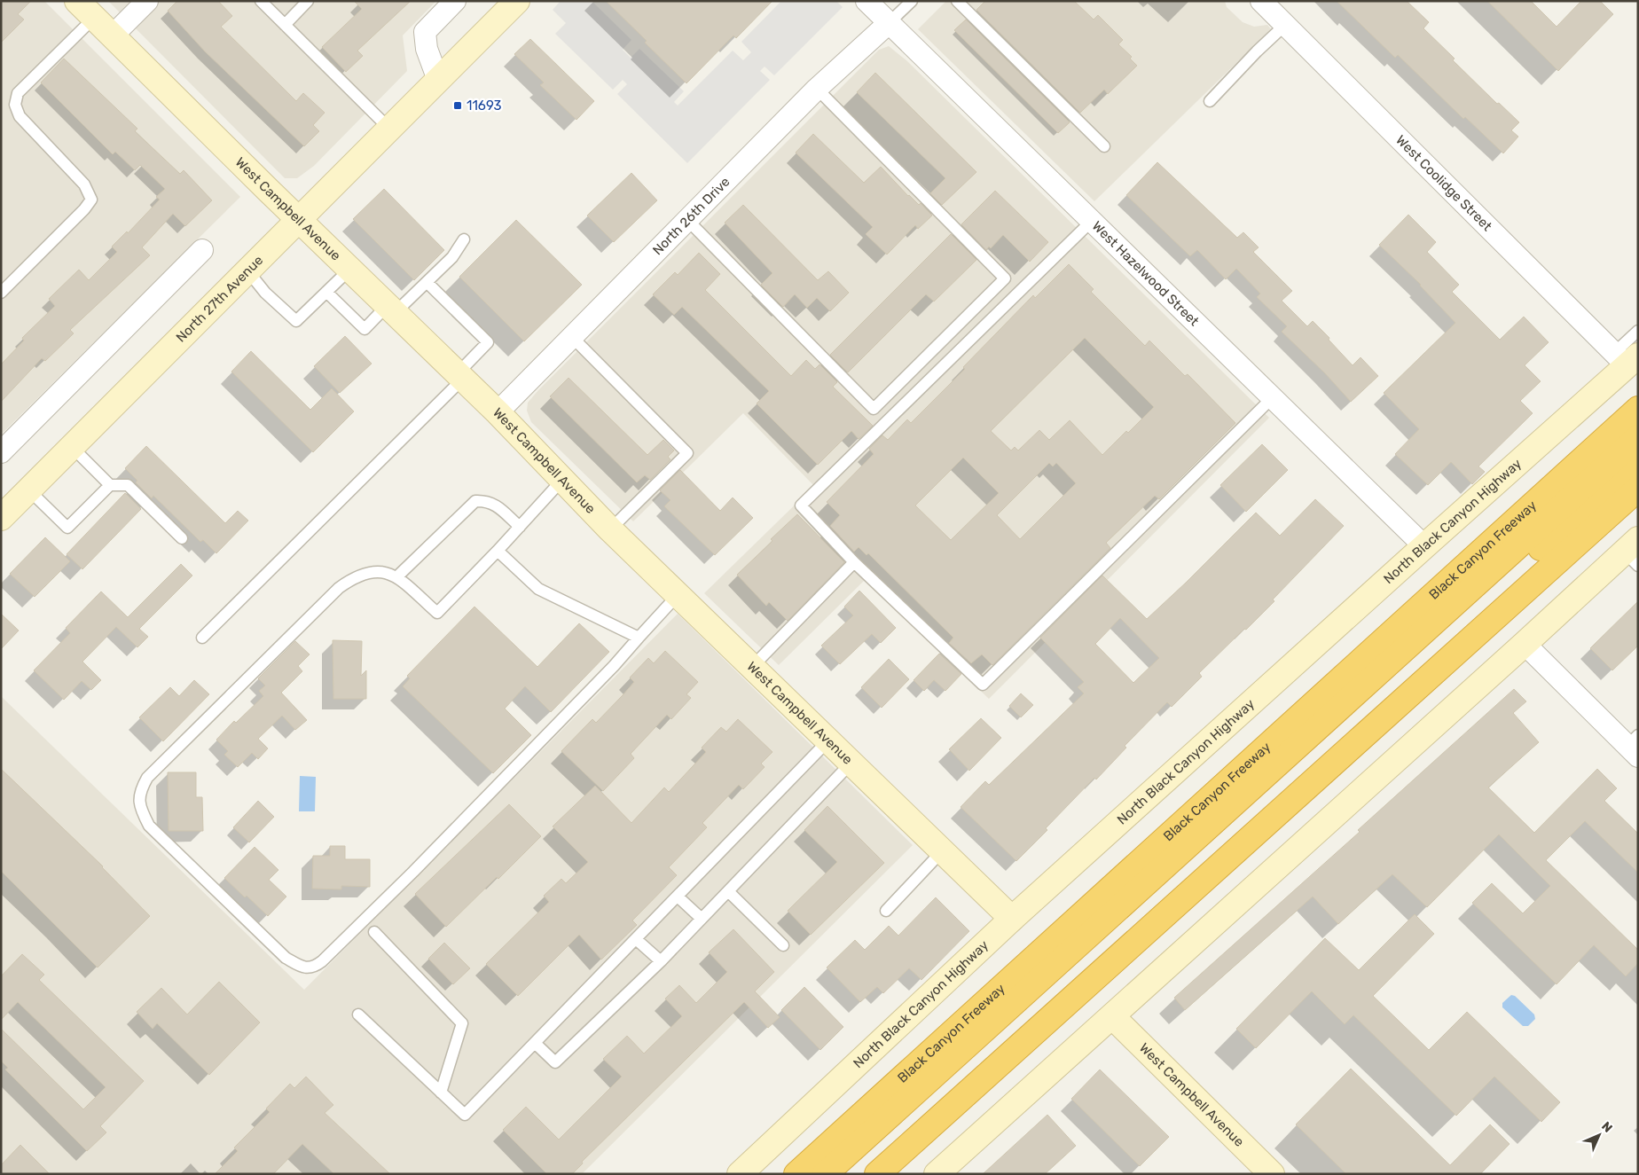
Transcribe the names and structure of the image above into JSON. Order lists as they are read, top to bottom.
{
  "streets": {
    "highway": ["Black Canyon Freeway"],
    "main road": ["West Campbell Avenue", "North 27th Avenue", "North Black Canyon Highway"],
    "street": ["West Coolidge Street", "North 26th Drive", "West Hazelwood Street"]
  },
  "crossings": [
    ["West Coolidge Street", "North Black Canyon Highway"],
    ["West Campbell Avenue", "North 26th Drive"],
    ["West Campbell Avenue", "North 27th Avenue"],
    ["West Campbell Avenue", "North Black Canyon Highway"],
    ["North 26th Drive", "West Hazelwood Street"],
    ["West Hazelwood Street", "North Black Canyon Highway"]
  ],
  "places": {
    "transit": ["11693"]
  },
  "north": "top right"
}
